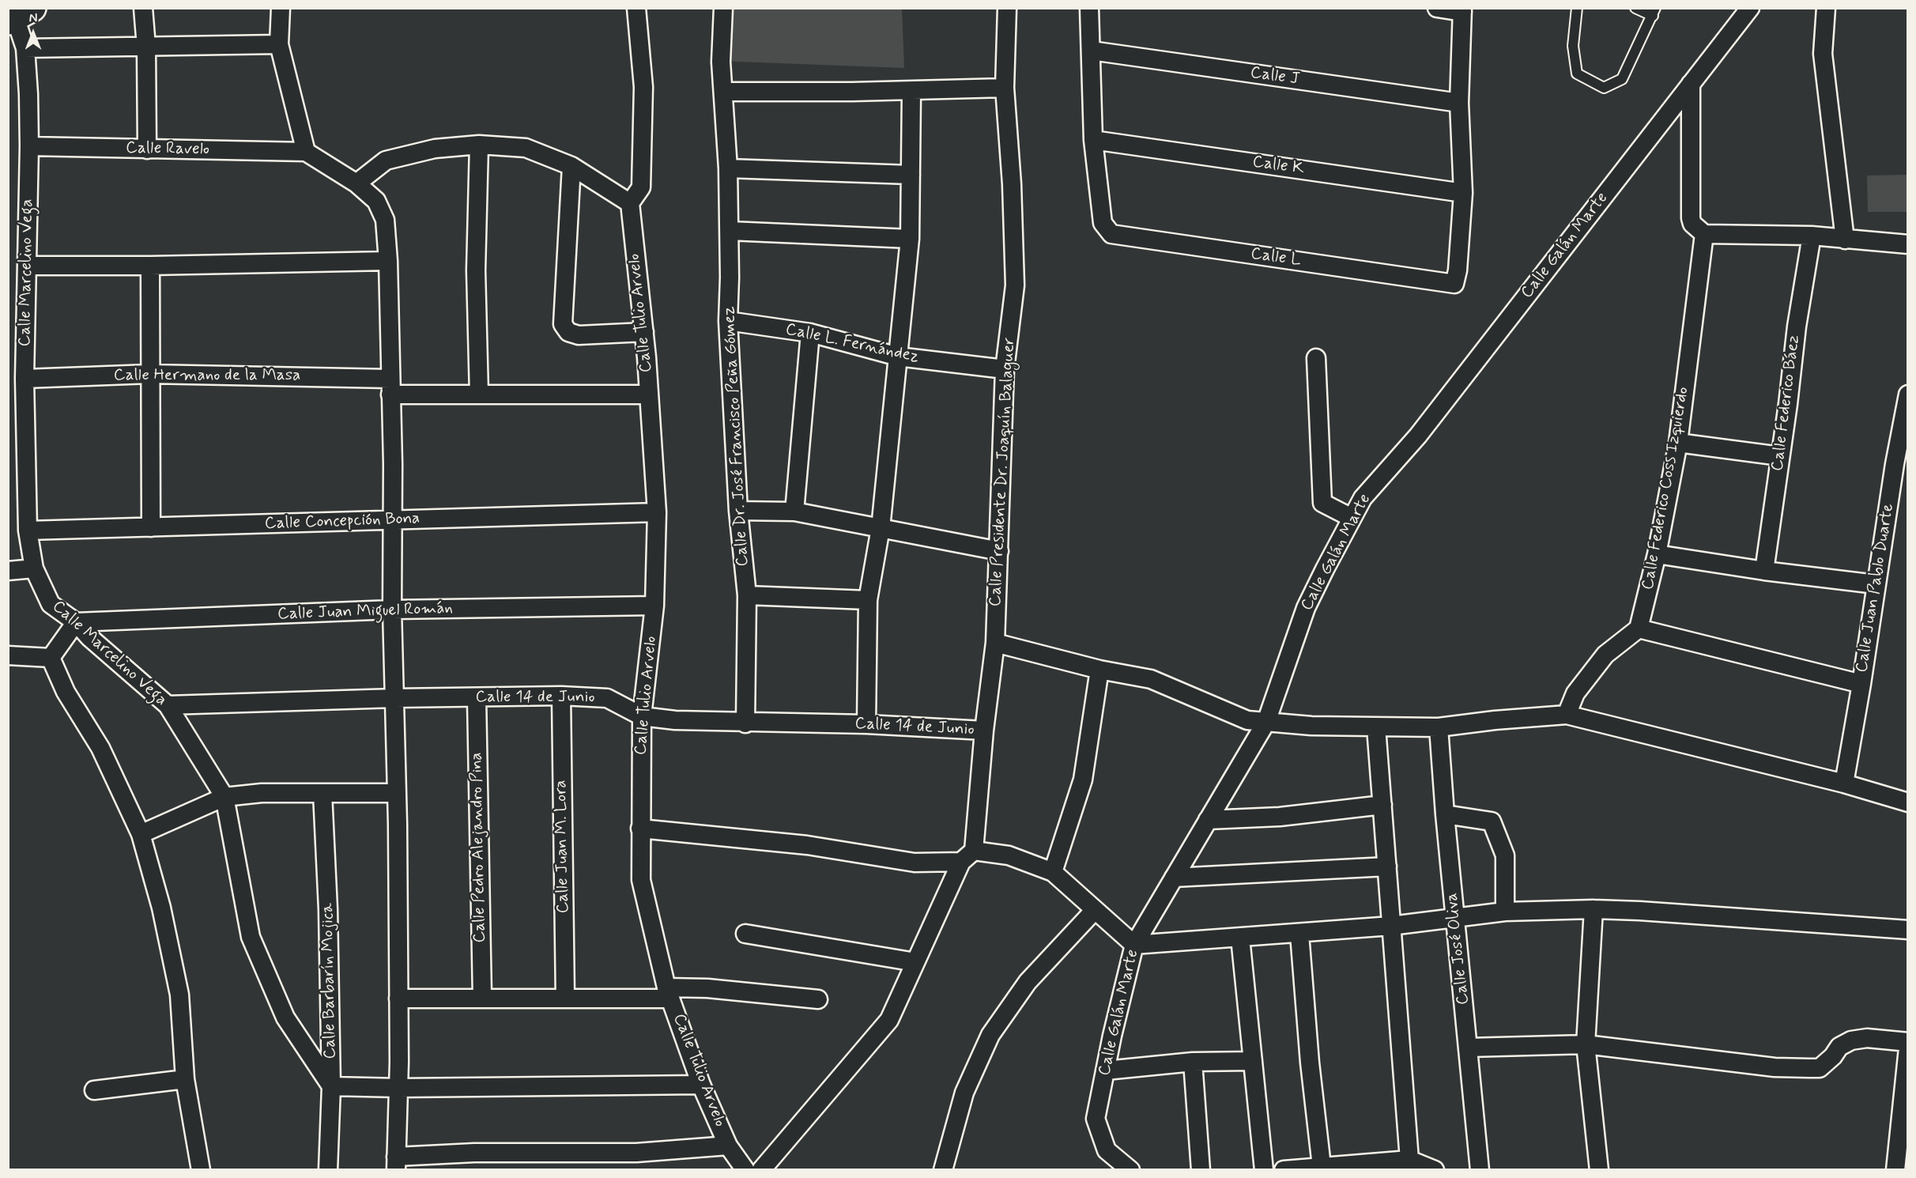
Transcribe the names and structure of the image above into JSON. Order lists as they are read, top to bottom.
{
  "streets": {
    "street": [
      "Calle J",
      "Calle Ravelo",
      "Calle K",
      "Calle Galán Marte",
      "Calle L",
      "Calle Marcelino Vega",
      "Calle Tulio Arvelo",
      "Calle L. Fernández",
      "Calle Hermano de la Masa",
      "Calle Federico Báez",
      "Calle Dr. José Francisco Peña Gómez",
      "Calle Presidente Dr. Joaquín Balaguer",
      "Calle Federico Coss Izquierdo",
      "Calle Concepción Bona",
      "Calle Juan Pablo Duarte",
      "Calle Juan Miguel Román",
      "Calle 14 de Junio",
      "Calle Juan M. Lora",
      "Calle Pedro Alejandro Pina",
      "Calle José Oliva",
      "Calle Barbarín Mojica"
    ]
  },
  "crossings": [
    ["Calle Ravelo", "Calle Marcelino Vega"],
    ["Calle K", "Calle L"],
    ["Calle Marcelino Vega", "Calle Hermano de la Masa"],
    ["Calle Marcelino Vega", "Calle Concepción Bona"],
    ["Calle Marcelino Vega", "Calle Juan Miguel Román"],
    ["Calle Marcelino Vega", "Calle 14 de Junio"],
    ["Calle Marcelino Vega", "Calle Barbarín Mojica"],
    ["Calle Tulio Arvelo", "Calle Hermano de la Masa"],
    ["Calle Tulio Arvelo", "Calle Concepción Bona"],
    ["Calle Tulio Arvelo", "Calle Juan Miguel Román"],
    ["Calle Tulio Arvelo", "Calle 14 de Junio"],
    ["Calle L. Fernández", "Calle Dr. José Francisco Peña Gómez"],
    ["Calle L. Fernández", "Calle Presidente Dr. Joaquín Balaguer"],
    ["Calle Dr. José Francisco Peña Gómez", "Calle 14 de Junio"],
    ["Calle Presidente Dr. Joaquín Balaguer", "Calle 14 de Junio"],
    ["Calle 14 de Junio", "Calle Juan M. Lora"],
    ["Calle 14 de Junio", "Calle Pedro Alejandro Pina"]
  ],
  "north": "top"
}
